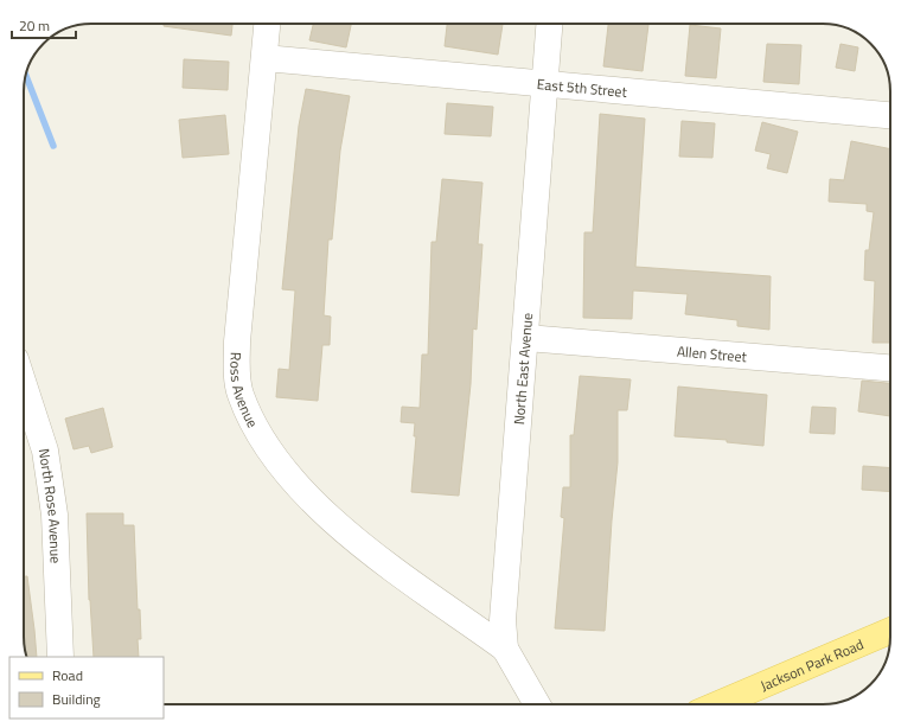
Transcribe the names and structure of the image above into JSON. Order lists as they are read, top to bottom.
{
  "streets": {
    "main road": ["Jackson Park Road"],
    "street": [
      "East 5th Street",
      "Allen Street",
      "North East Avenue",
      "Ross Avenue",
      "North Rose Avenue"
    ]
  },
  "crossings": [
    ["East 5th Street", "North East Avenue"],
    ["East 5th Street", "Ross Avenue"],
    ["Allen Street", "North East Avenue"],
    ["North East Avenue", "Ross Avenue"]
  ],
  "legend": ["Road", "Building"],
  "scale_bar": "20 m"
}
